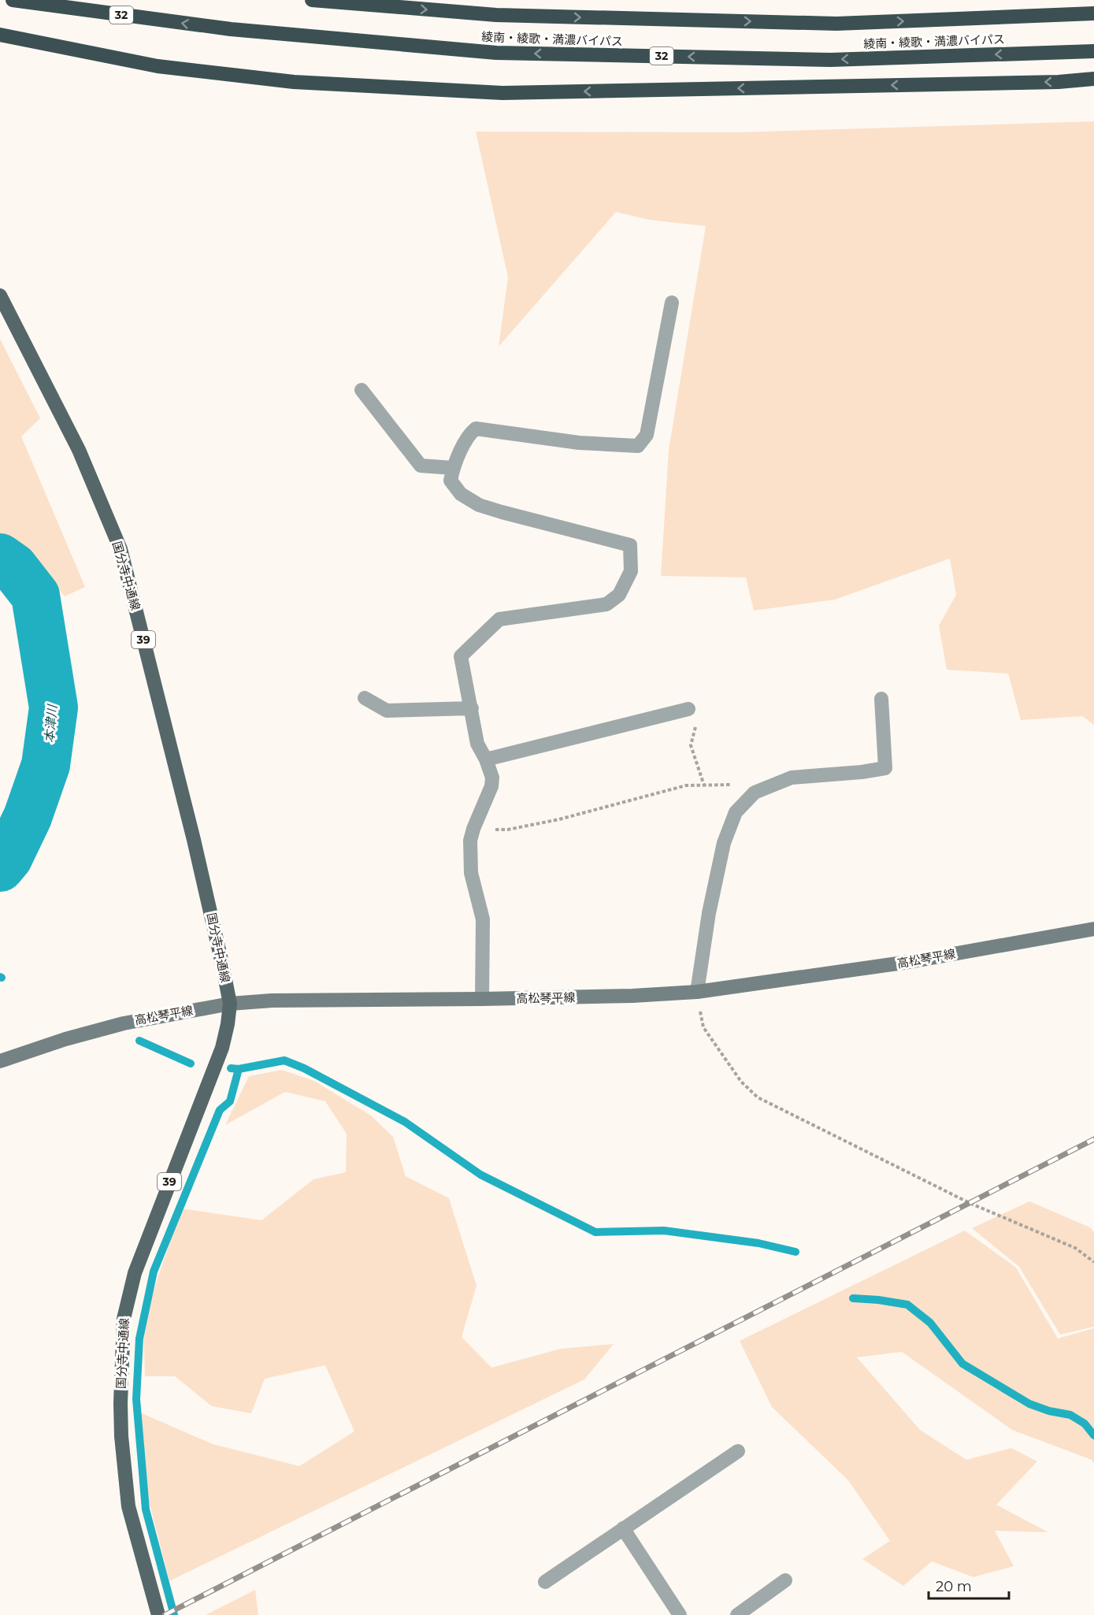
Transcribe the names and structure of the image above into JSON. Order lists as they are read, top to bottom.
{
  "streets": {
    "highway": ["32", "綾南・綾歌・満濃バイパス"],
    "main road": ["国分寺中通線", "39", "高松琴平線"]
  },
  "crossings": [
    ["国分寺中通線", "高松琴平線"]
  ],
  "water": ["本津川"],
  "scale_bar": "20 m"
}
